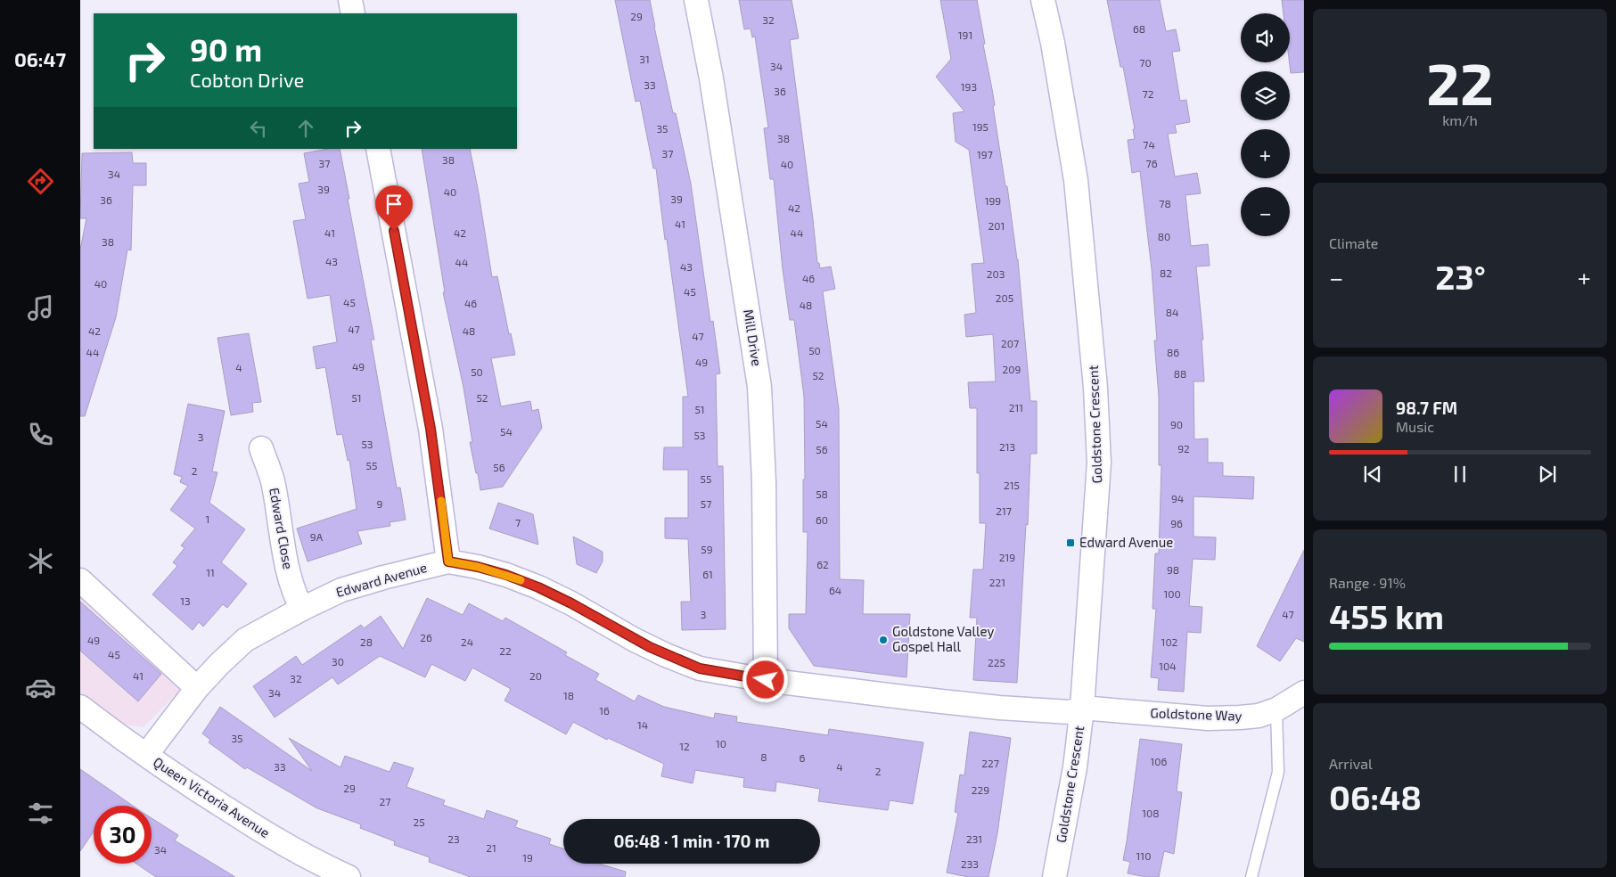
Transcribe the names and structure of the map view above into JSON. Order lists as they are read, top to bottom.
{
  "streets": {
    "street": [
      "Mill Drive",
      "Goldstone Crescent",
      "Edward Close",
      "Edward Avenue",
      "Goldstone Way",
      "Queen Victoria Avenue"
    ]
  },
  "crossings": [
    ["Mill Drive", "Edward Avenue"],
    ["Goldstone Crescent", "Edward Avenue"],
    ["Goldstone Crescent", "Goldstone Way"],
    ["Edward Close", "Edward Avenue"],
    ["Edward Avenue", "Goldstone Way"],
    ["Edward Avenue", "Queen Victoria Avenue"]
  ],
  "places": {
    "transit": ["Edward Avenue"],
    "other": ["Goldstone Valley Gospel Hall"]
  },
  "house_numbers": [
    "29",
    "32",
    "68",
    "191",
    "31",
    "70",
    "34",
    "33",
    "193",
    "36",
    "72",
    "195",
    "35",
    "38",
    "74",
    "37",
    "197",
    "38",
    "37",
    "76",
    "40",
    "34",
    "39",
    "40",
    "39",
    "36",
    "199",
    "78",
    "42",
    "41",
    "201",
    "41",
    "42",
    "44",
    "80",
    "38",
    "43",
    "44",
    "43",
    "82",
    "203",
    "46",
    "40",
    "45",
    "205",
    "45",
    "46",
    "48",
    "84",
    "47",
    "42",
    "48",
    "47",
    "207",
    "50",
    "44",
    "86",
    "49",
    "49",
    "4",
    "209",
    "50",
    "88",
    "52",
    "51",
    "52",
    "211",
    "51",
    "54",
    "90",
    "54",
    "53",
    "3",
    "53",
    "213",
    "92",
    "56",
    "55",
    "56",
    "2",
    "55",
    "215",
    "58",
    "94",
    "9",
    "57",
    "217",
    "1",
    "60",
    "7",
    "96",
    "9A",
    "59",
    "219",
    "62",
    "98",
    "11",
    "61",
    "221",
    "64",
    "100",
    "13",
    "3",
    "47",
    "26",
    "49",
    "28",
    "24",
    "102",
    "22",
    "45",
    "30",
    "225",
    "104",
    "41",
    "20",
    "32",
    "34",
    "18",
    "16",
    "14",
    "35",
    "10",
    "12",
    "8",
    "6",
    "106",
    "227",
    "33",
    "4",
    "2",
    "29",
    "229",
    "27",
    "108",
    "25",
    "23",
    "231",
    "21",
    "34",
    "110",
    "19",
    "233"
  ],
  "page": {
    "tabs": "06:47",
    "tile": [
      ["22", "km/h"],
      "Climate",
      ["Range · 91%", "455 km"],
      ["Arrival", "06:48"]
    ],
    "map_buttons": ["+", "−"],
    "turn": ["90 m", "Cobton Drive"],
    "heat": ["−", "23°", "+"],
    "song": ["98.7 FM", "Music"],
    "limit": "30",
    "trip": "06:48 · 1 min · 170 m"
  }
}
